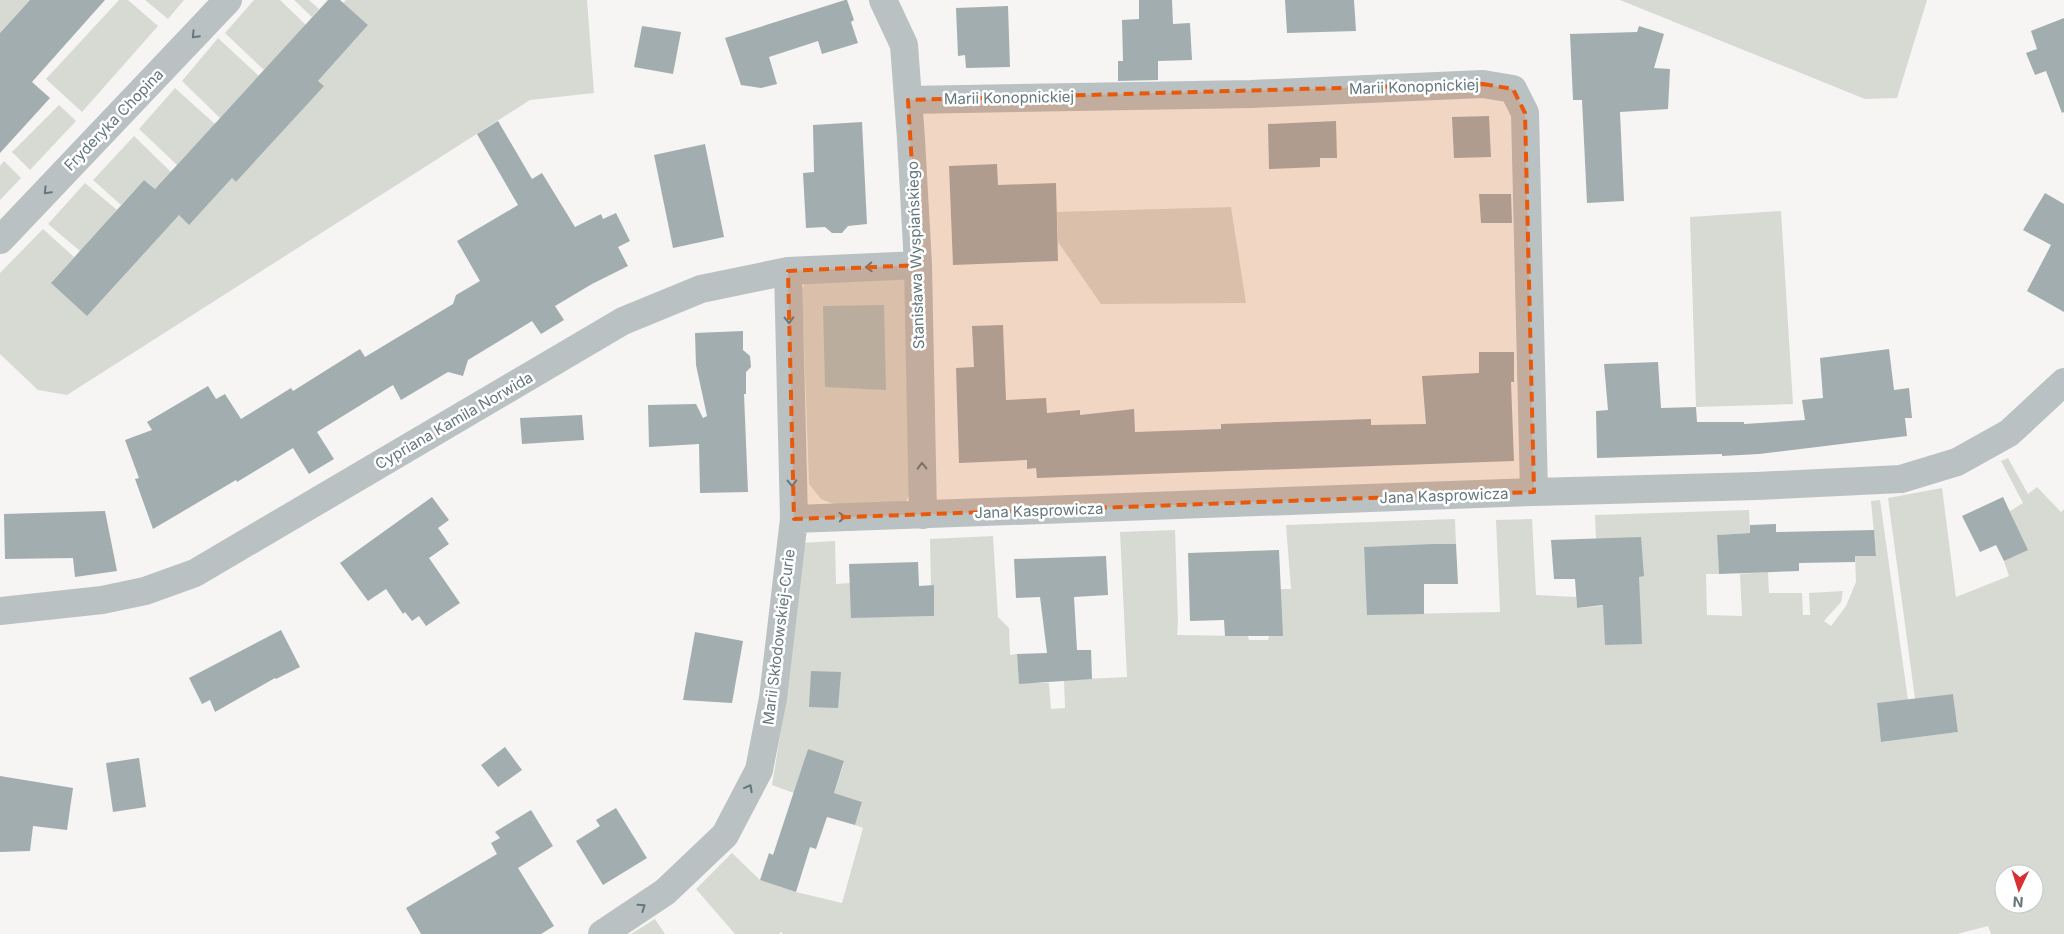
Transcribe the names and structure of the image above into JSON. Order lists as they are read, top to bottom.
{
  "streets": {
    "street": [
      "Marii Konopnickiej",
      "Fryderyka Chopina",
      "Stanisława Wyspiańskiego",
      "Cypriana Kamila Norwida",
      "Jana Kasprowicza",
      "Marii Skłodowskiej-Curie"
    ]
  },
  "crossings": [
    ["Marii Konopnickiej", "Stanisława Wyspiańskiego"],
    ["Marii Konopnickiej", "Jana Kasprowicza"],
    ["Stanisława Wyspiańskiego", "Cypriana Kamila Norwida"],
    ["Stanisława Wyspiańskiego", "Jana Kasprowicza"],
    ["Cypriana Kamila Norwida", "Marii Skłodowskiej-Curie"],
    ["Jana Kasprowicza", "Marii Skłodowskiej-Curie"]
  ],
  "one_way": ["Fryderyka Chopina", "Stanisława Wyspiańskiego"],
  "north": "bottom"
}
